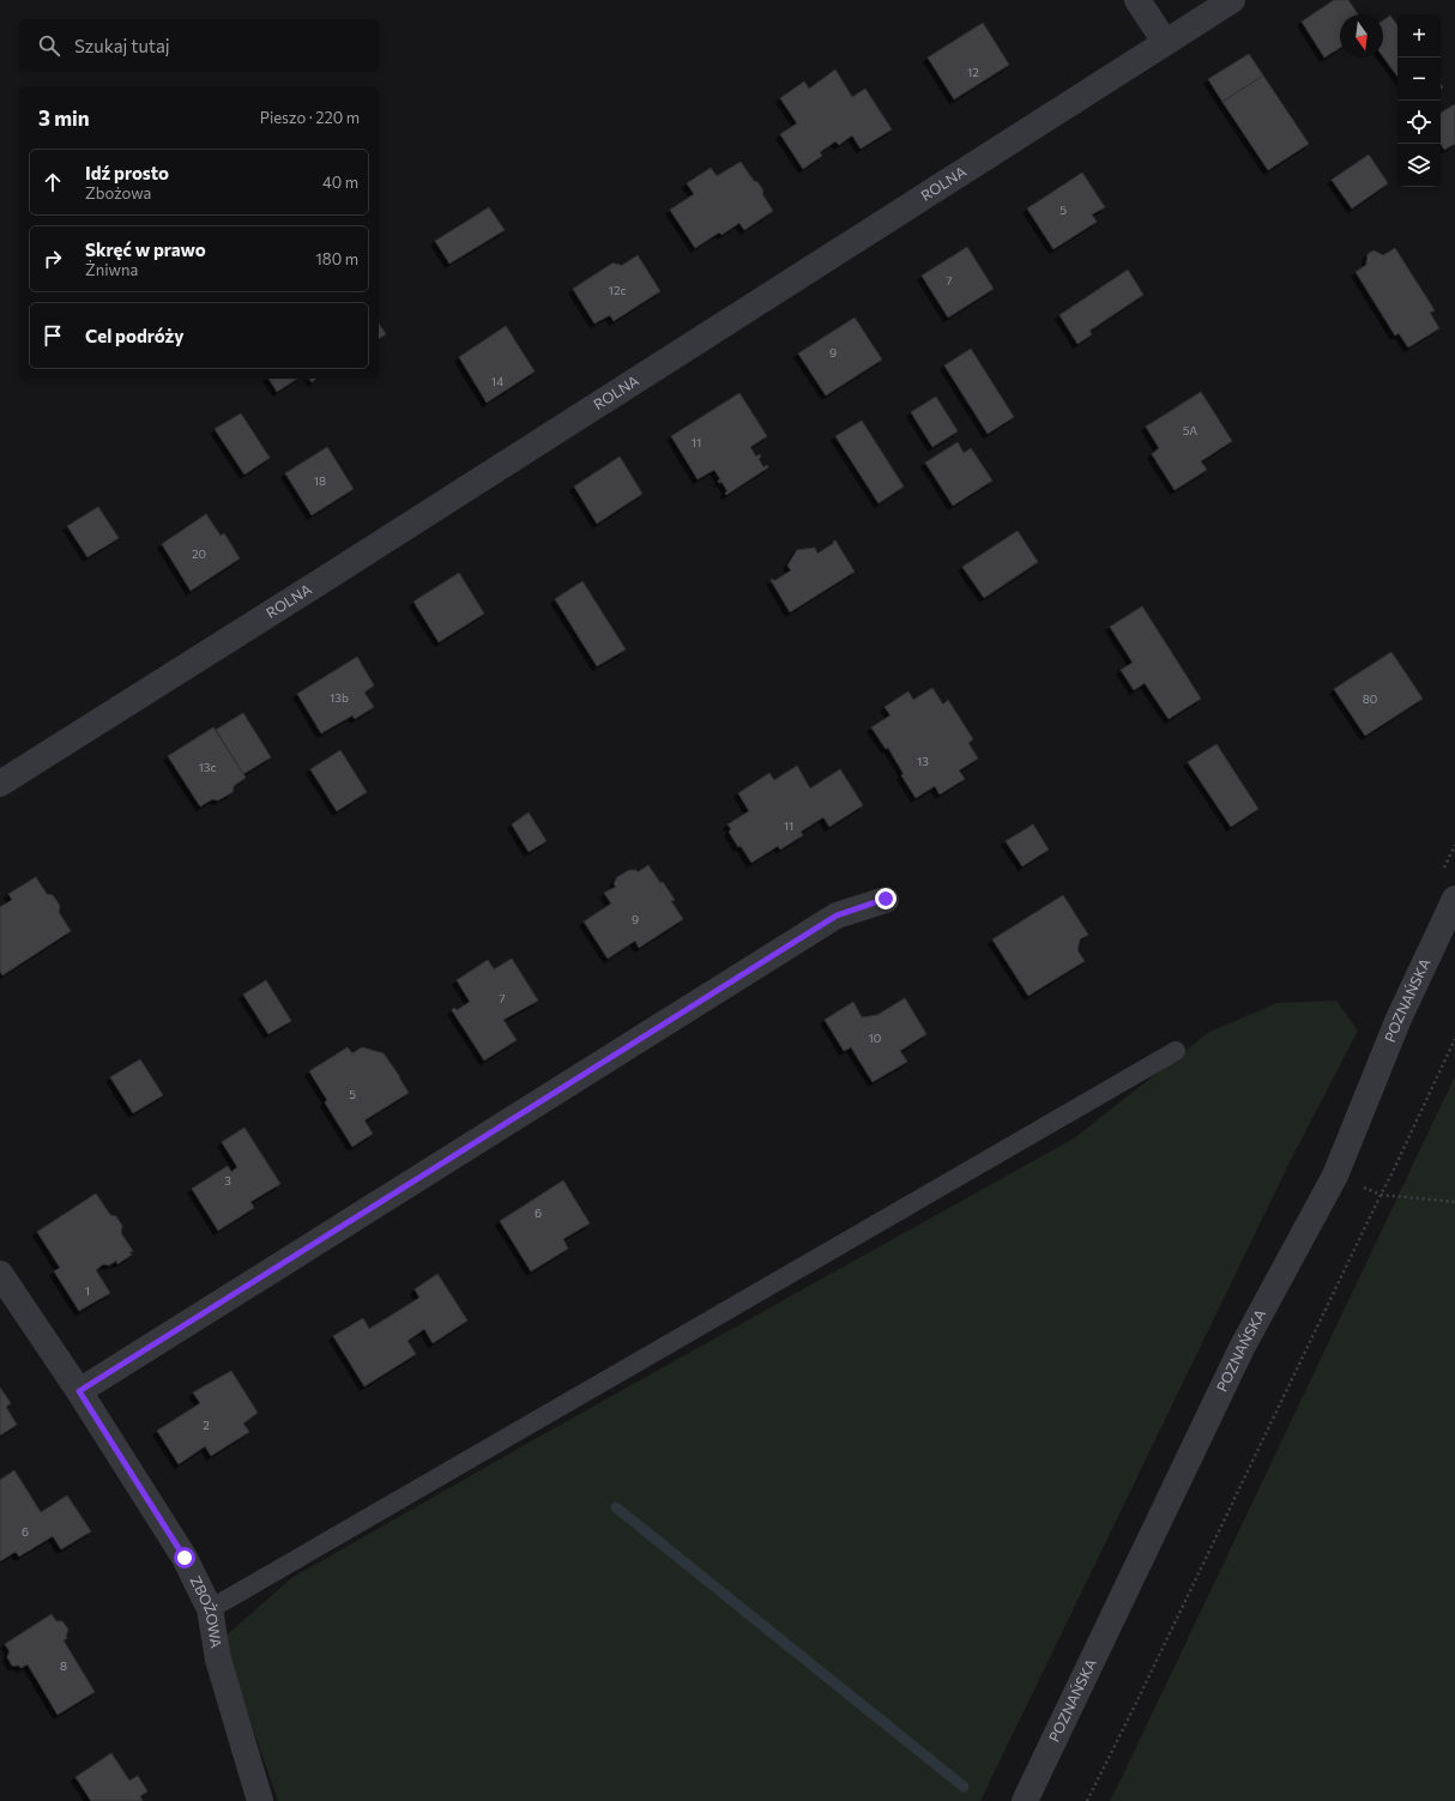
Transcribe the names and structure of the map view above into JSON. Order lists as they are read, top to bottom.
{
  "streets": {
    "street": ["ROLNA", "POZNAŃSKA", "ZBOŻOWA"]
  },
  "house_numbers": [
    "12",
    "5",
    "7",
    "12c",
    "9",
    "14",
    "5A",
    "11",
    "18",
    "20",
    "13b",
    "80",
    "13",
    "13c",
    "11",
    "9",
    "7",
    "10",
    "5",
    "3",
    "6",
    "1",
    "2",
    "6",
    "8"
  ],
  "north": "bottom",
  "page": {
    "map_buttons": ["+", "−"],
    "search": "Szukaj tutaj",
    "heading": ["3 min", "Pieszo · 220 m"],
    "list": [
      ["Idź prosto", "Zbożowa", "40 m"],
      ["Skręć w prawo", "Żniwna", "180 m"],
      "Cel podróży"
    ]
  }
}
